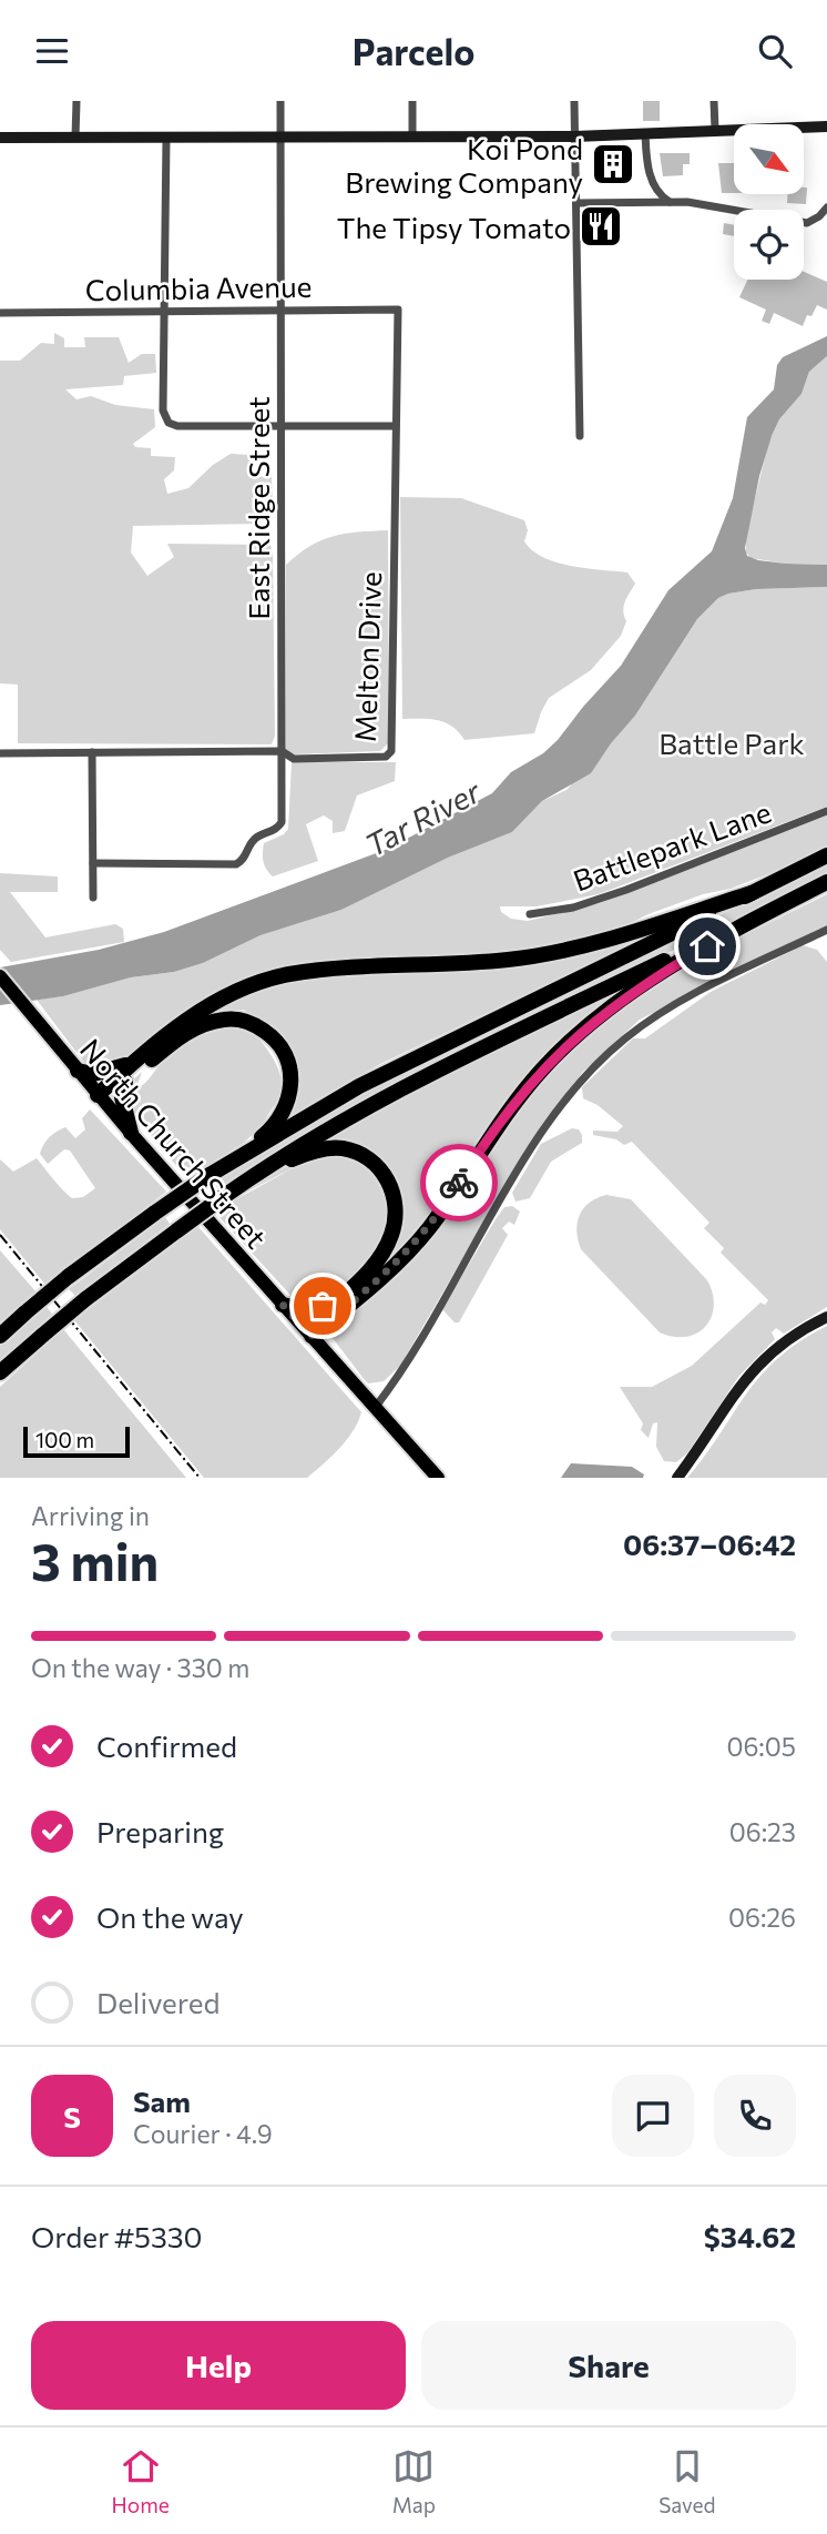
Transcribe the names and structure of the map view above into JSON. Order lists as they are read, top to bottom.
{
  "streets": {
    "main road": ["North Church Street"],
    "street": [
      "Columbia Avenue",
      "East Ridge Street",
      "Melton Drive",
      "Battlepark Lane"
    ]
  },
  "crossings": [
    ["Columbia Avenue", "East Ridge Street"],
    ["Columbia Avenue", "Melton Drive"],
    ["East Ridge Street", "Melton Drive"]
  ],
  "water": ["Tar River"],
  "parks": ["Battle Park"],
  "places": {
    "building": ["Koi Pond Brewing Company"],
    "restaurant": ["The Tipsy Tomato"]
  },
  "scale_bar": "100 m",
  "north": "bottom right",
  "page": {
    "header": "Parcelo",
    "scale": "100 m",
    "heading": ["3 min", "Arriving in", "06:37–06:42"],
    "panel": [
      "Sam",
      "Courier · 4.9",
      "Order #5330",
      "$34.62"
    ],
    "bar": "On the way · 330 m",
    "list": [
      ["Confirmed", "06:05"],
      ["Preparing", "06:23"],
      ["On the way", "06:26"],
      "Delivered"
    ],
    "round": "S",
    "buttons": ["Help", "Share"],
    "tabs": ["Home", "Map", "Saved"]
  }
}
